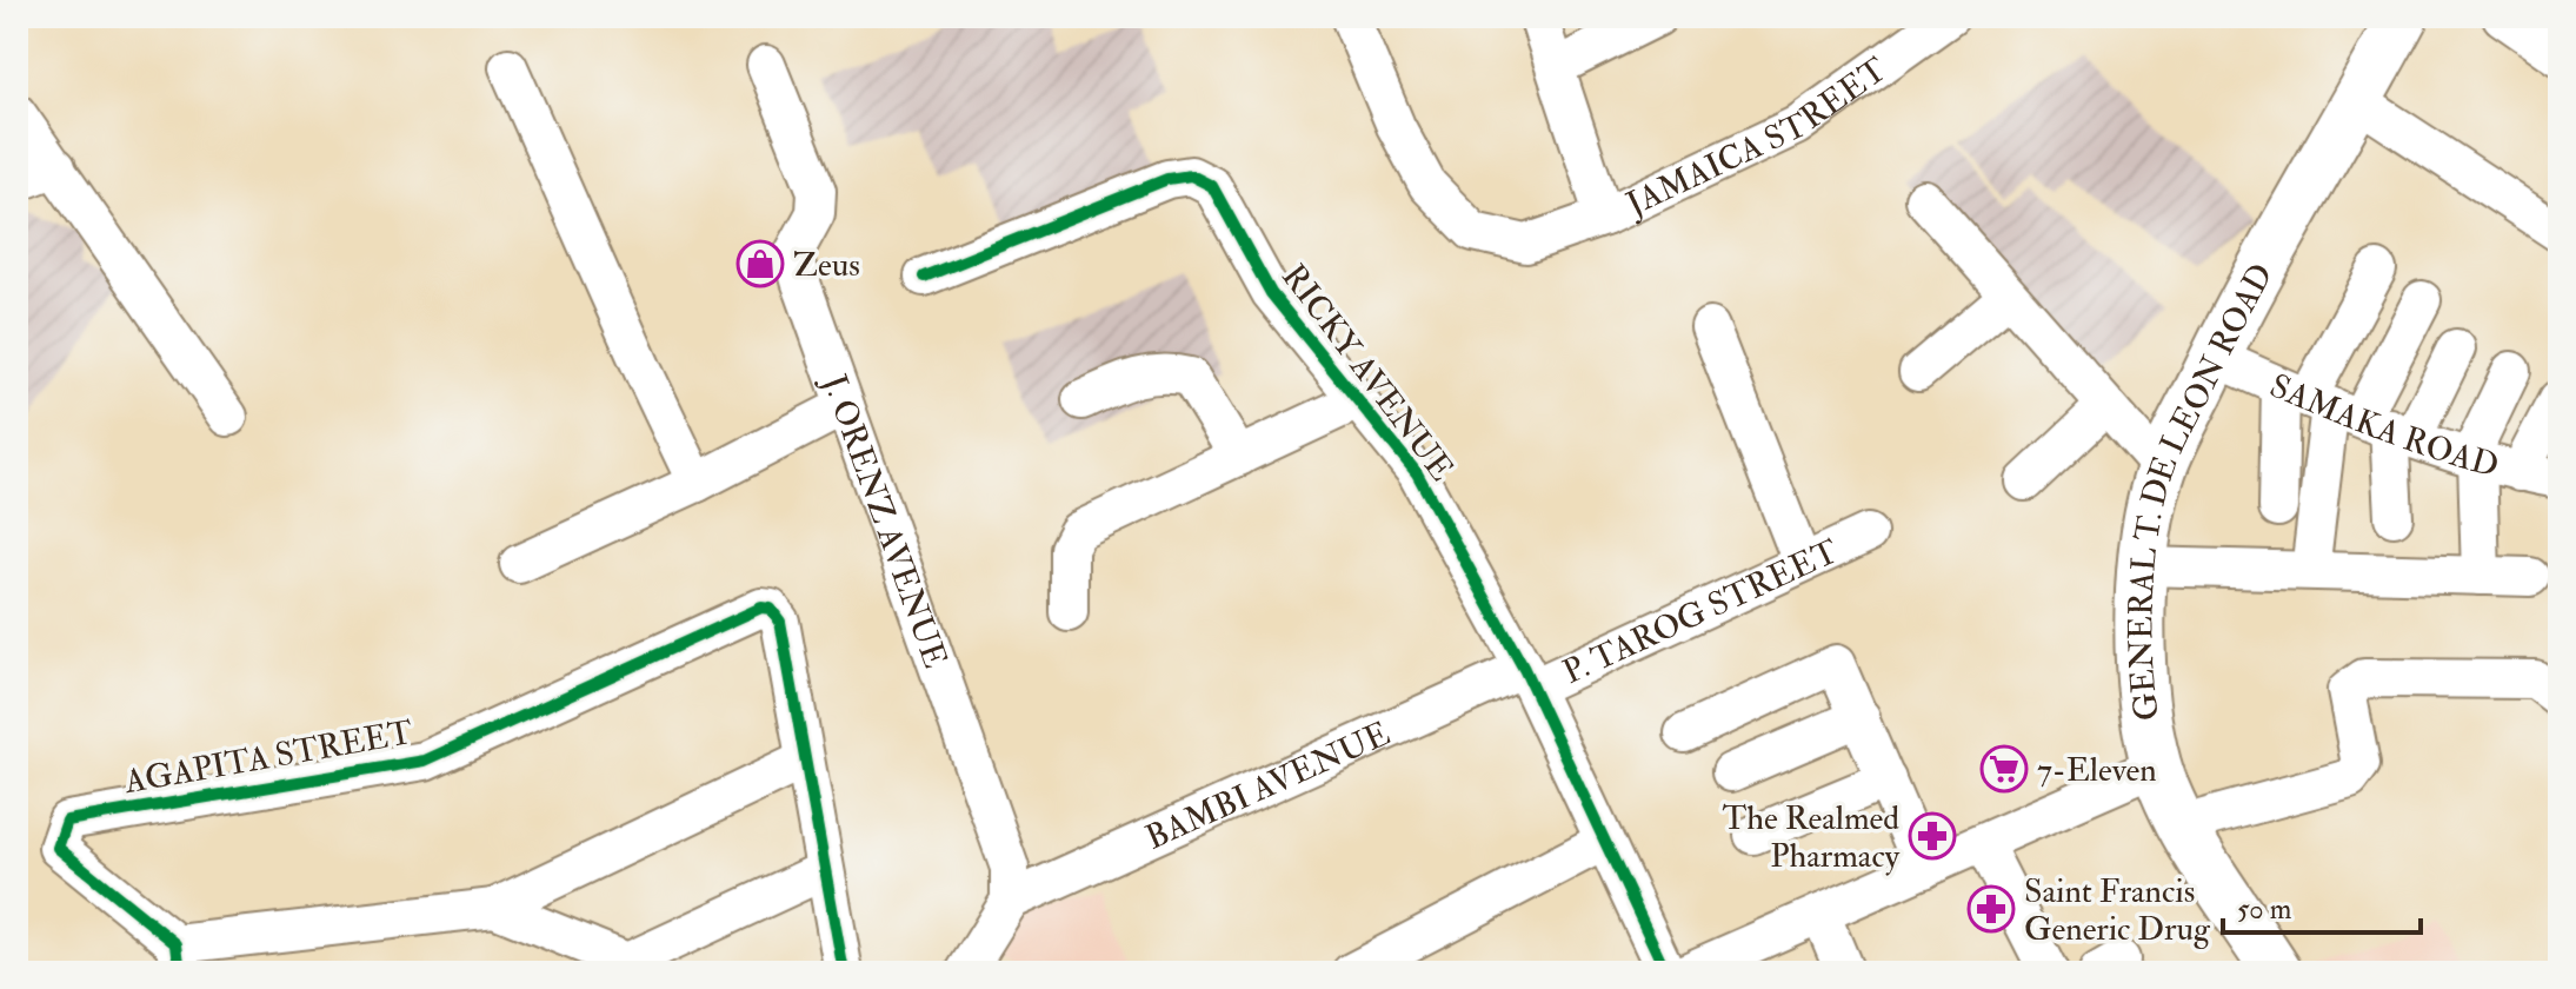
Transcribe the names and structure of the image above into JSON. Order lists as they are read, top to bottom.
{
  "streets": {
    "main road": ["GENERAL T. DE LEON ROAD"],
    "street": [
      "JAMAICA STREET",
      "RICKY AVENUE",
      "SAMAKA ROAD",
      "J. ORENZ AVENUE",
      "P. TAROG STREET",
      "AGAPITA STREET",
      "BAMBI AVENUE"
    ]
  },
  "crossings": [
    ["RICKY AVENUE", "P. TAROG STREET"],
    ["RICKY AVENUE", "BAMBI AVENUE"],
    ["SAMAKA ROAD", "GENERAL T. DE LEON ROAD"],
    ["J. ORENZ AVENUE", "BAMBI AVENUE"],
    ["P. TAROG STREET", "BAMBI AVENUE"]
  ],
  "places": {
    "shop": ["Zeus"],
    "supermarket": ["7-Eleven"],
    "pharmacy": ["The Realmed Pharmacy", "Saint Francis Generic Drug"]
  },
  "scale_bar": "50 m"
}
